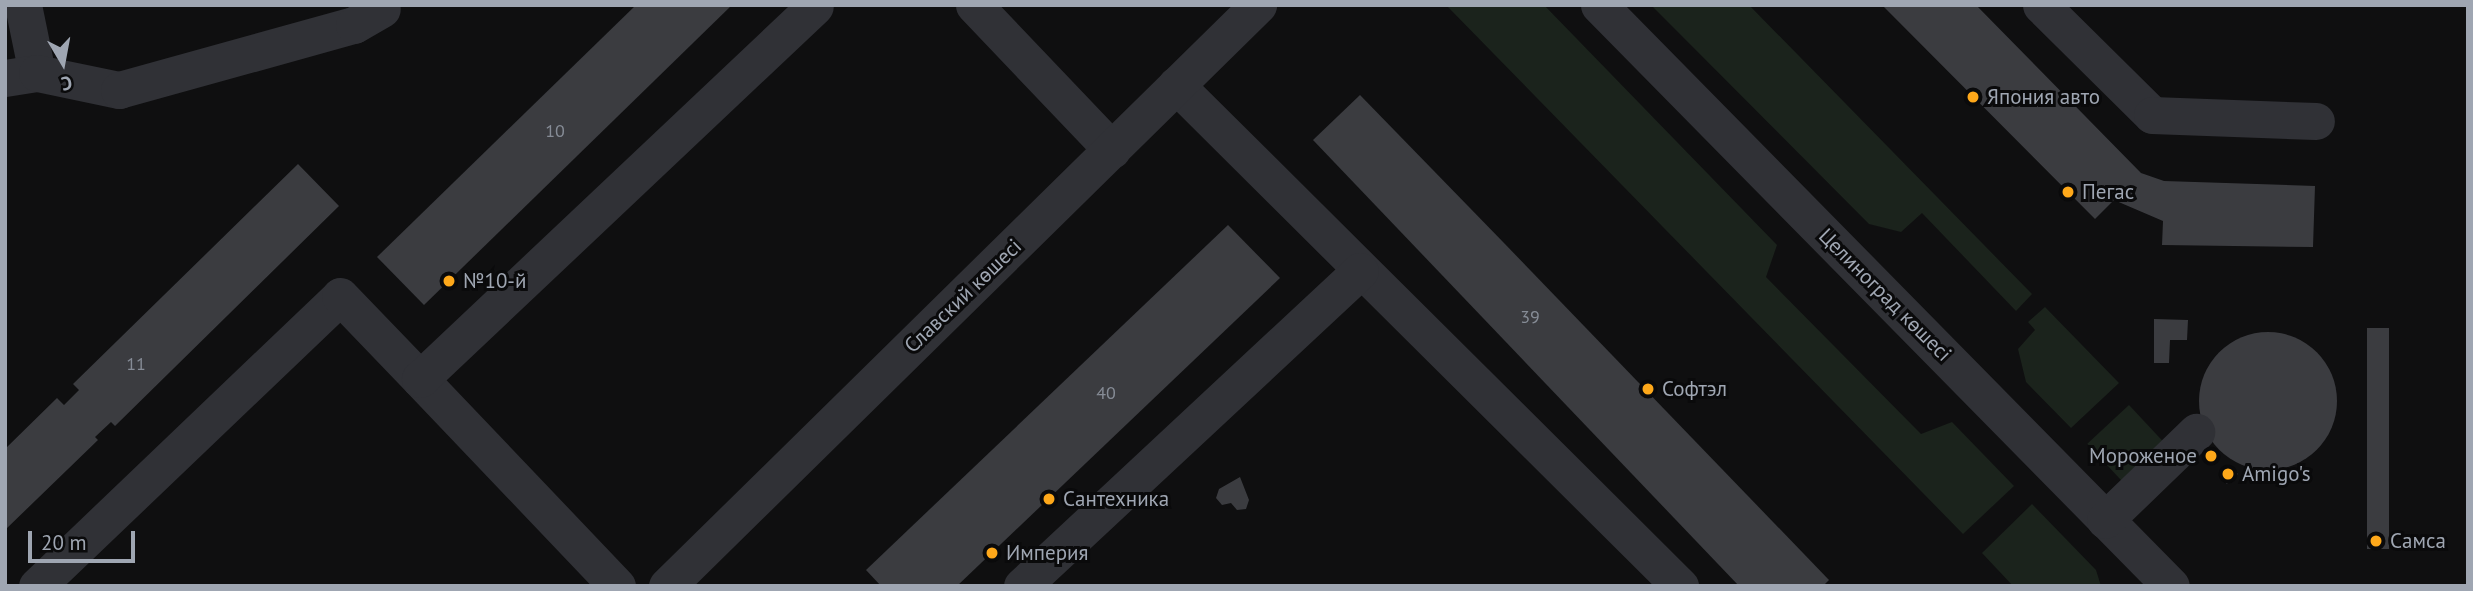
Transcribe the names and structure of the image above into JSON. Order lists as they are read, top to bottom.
{
  "streets": {
    "street": ["Целиноград көшесі", "Славский көшесі"]
  },
  "places": [
    "Япония авто",
    "Пегас",
    "№10-й",
    "Софтэл",
    "Мороженое",
    "Amigo's",
    "Сантехника",
    "Самса",
    "Империя"
  ],
  "house_numbers": [
    "10",
    "39",
    "11",
    "40"
  ],
  "scale_bar": "20 m",
  "north": "bottom"
}
